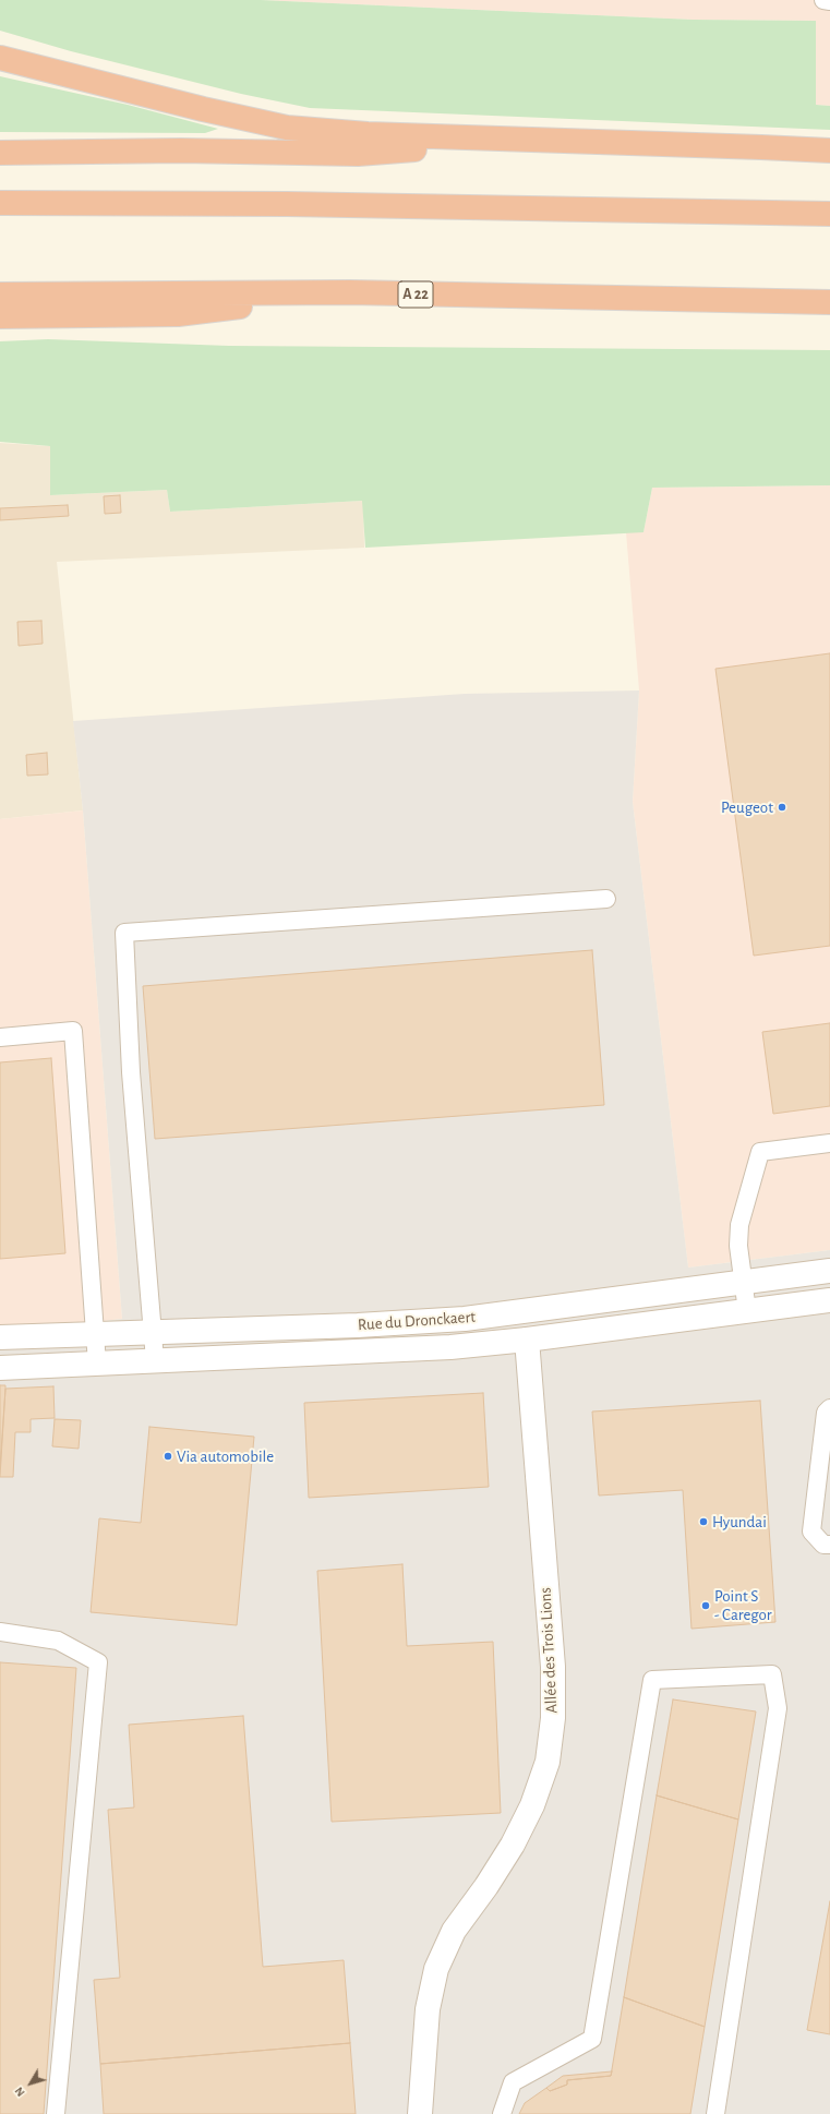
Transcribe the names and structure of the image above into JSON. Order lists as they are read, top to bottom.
{
  "streets": {
    "highway": ["A 22"],
    "main road": ["Rue du Dronckaert", "Allée des Trois Lions"]
  },
  "crossings": [
    ["Rue du Dronckaert", "Allée des Trois Lions"]
  ],
  "places": [
    "Peugeot",
    "Via automobile",
    "Hyundai",
    "Point S - Caregor"
  ],
  "north": "bottom left"
}
